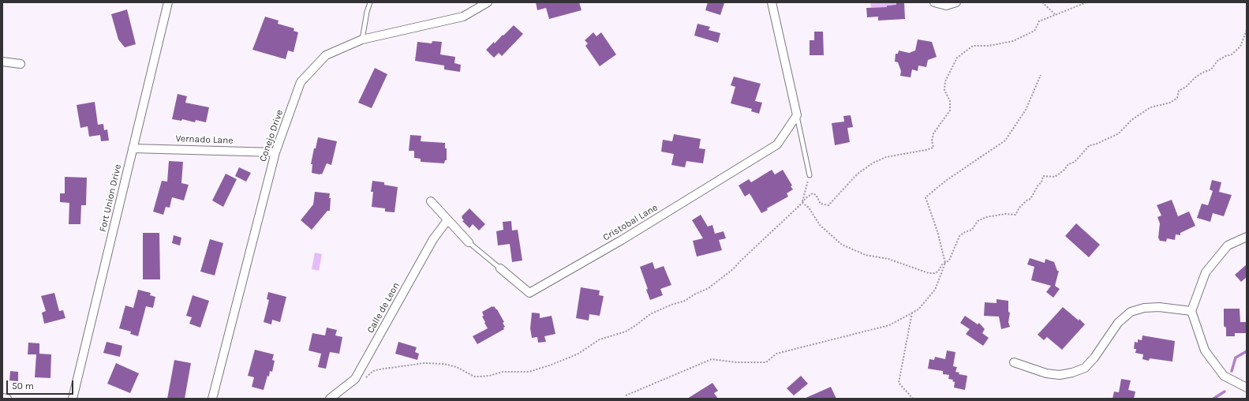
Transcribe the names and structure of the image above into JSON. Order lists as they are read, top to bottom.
{
  "streets": {
    "street": [
      "Conejo Drive",
      "Vernado Lane",
      "Fort Union Drive",
      "Cristobal Lane",
      "Calle de Leon"
    ]
  },
  "crossings": [
    ["Conejo Drive", "Vernado Lane"],
    ["Vernado Lane", "Fort Union Drive"]
  ],
  "scale_bar": "50 m"
}
